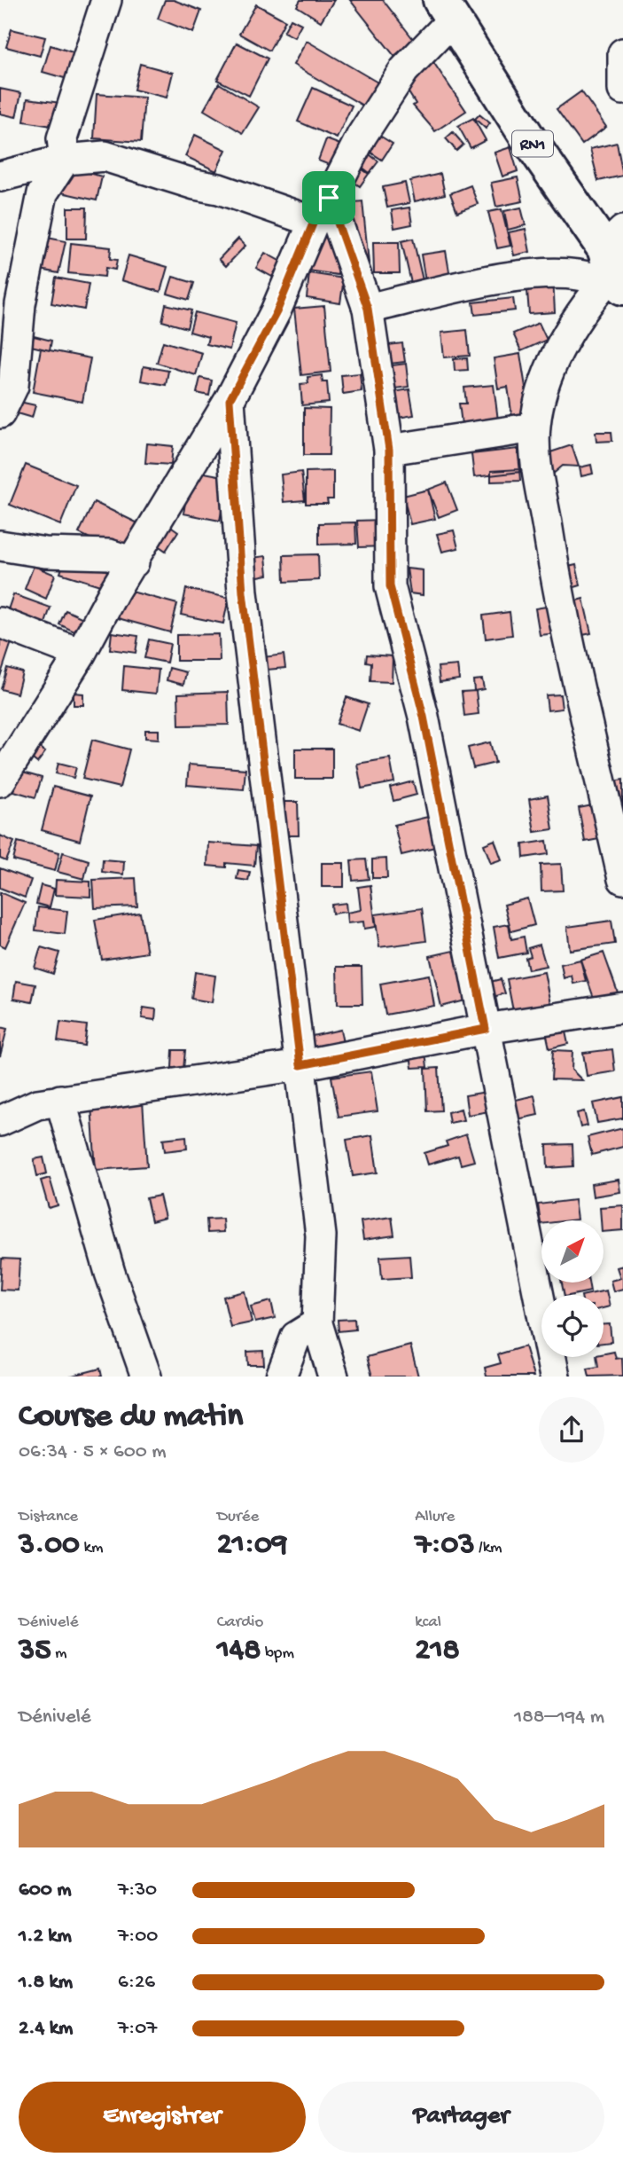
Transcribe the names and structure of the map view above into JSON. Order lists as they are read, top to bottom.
{
  "streets": {
    "highway": ["RN1"]
  },
  "north": "top right",
  "page": {
    "heading": ["Course du matin", "06:34 · 5 × 600 m"],
    "stats": [
      ["Distance", "3.00 km"],
      ["Durée", "21:09"],
      ["Allure", "7:03 /km"],
      ["Dénivelé", "35 m"],
      ["Cardio", "148 bpm"],
      ["kcal", "218"]
    ],
    "chart": ["Dénivelé", "188–194 m"],
    "list": [
      {
        "name": "600 m",
        "note": "7:30"
      },
      {
        "name": "1.2 km",
        "note": "7:00"
      },
      {
        "name": "1.8 km",
        "note": "6:26"
      },
      {
        "name": "2.4 km",
        "note": "7:07"
      }
    ],
    "buttons": ["Enregistrer", "Partager"]
  }
}
